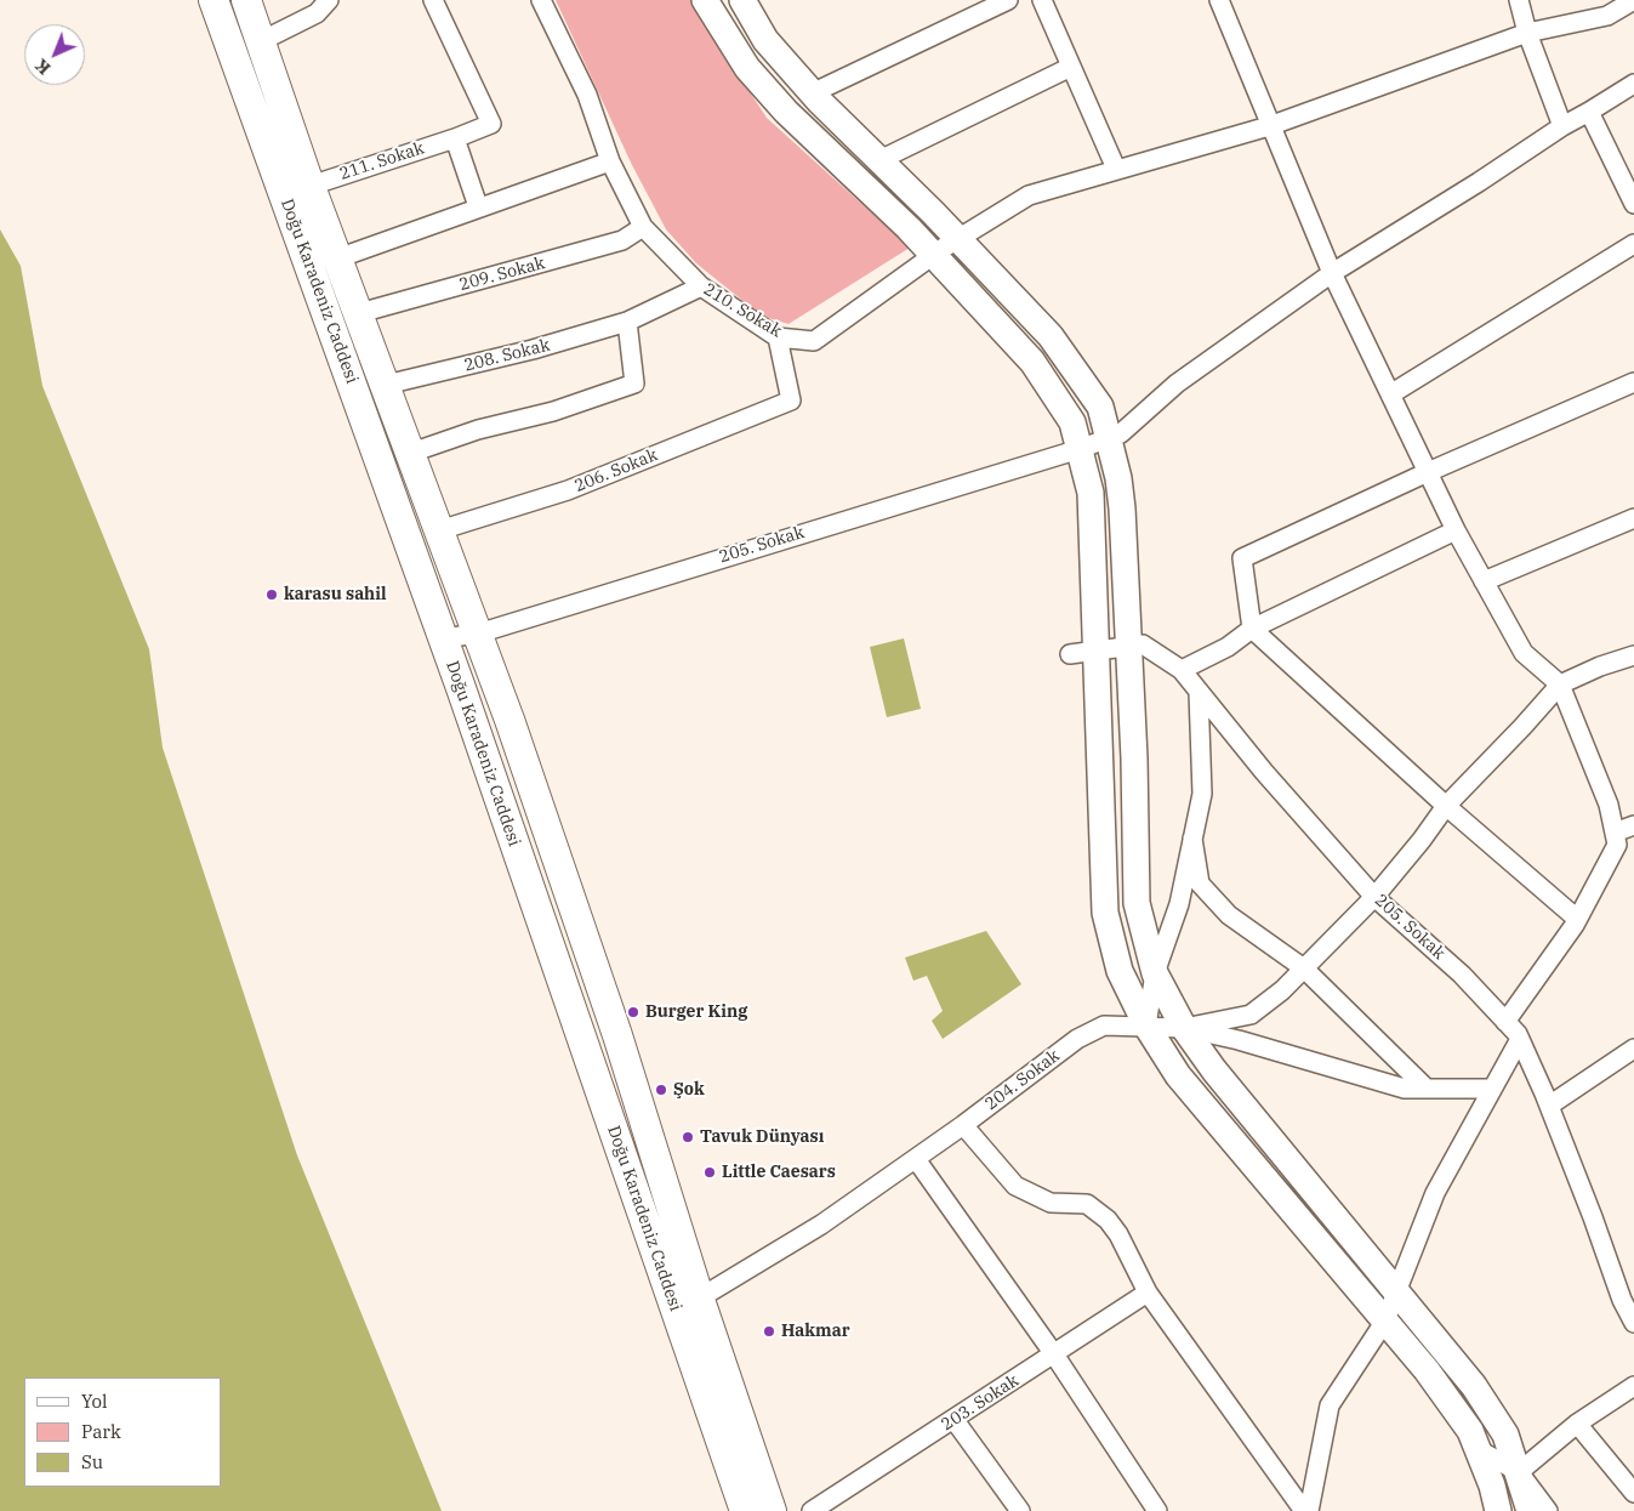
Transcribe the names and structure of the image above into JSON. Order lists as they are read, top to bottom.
{
  "streets": {
    "main road": ["Doğu Karadeniz Caddesi"],
    "street": [
      "211. Sokak",
      "209. Sokak",
      "210. Sokak",
      "208. Sokak",
      "206. Sokak",
      "205. Sokak",
      "204. Sokak",
      "203. Sokak"
    ]
  },
  "crossings": [
    ["211. Sokak", "Doğu Karadeniz Caddesi"],
    ["209. Sokak", "Doğu Karadeniz Caddesi"],
    ["209. Sokak", "210. Sokak"],
    ["Doğu Karadeniz Caddesi", "208. Sokak"],
    ["Doğu Karadeniz Caddesi", "206. Sokak"],
    ["Doğu Karadeniz Caddesi", "205. Sokak"],
    ["Doğu Karadeniz Caddesi", "204. Sokak"],
    ["210. Sokak", "208. Sokak"],
    ["210. Sokak", "206. Sokak"],
    ["205. Sokak", "204. Sokak"]
  ],
  "places": [
    "karasu sahil",
    "Burger King",
    "Şok",
    "Tavuk Dünyası",
    "Little Caesars",
    "Hakmar"
  ],
  "legend": ["Yol", "Park", "Su"],
  "north": "bottom left"
}
